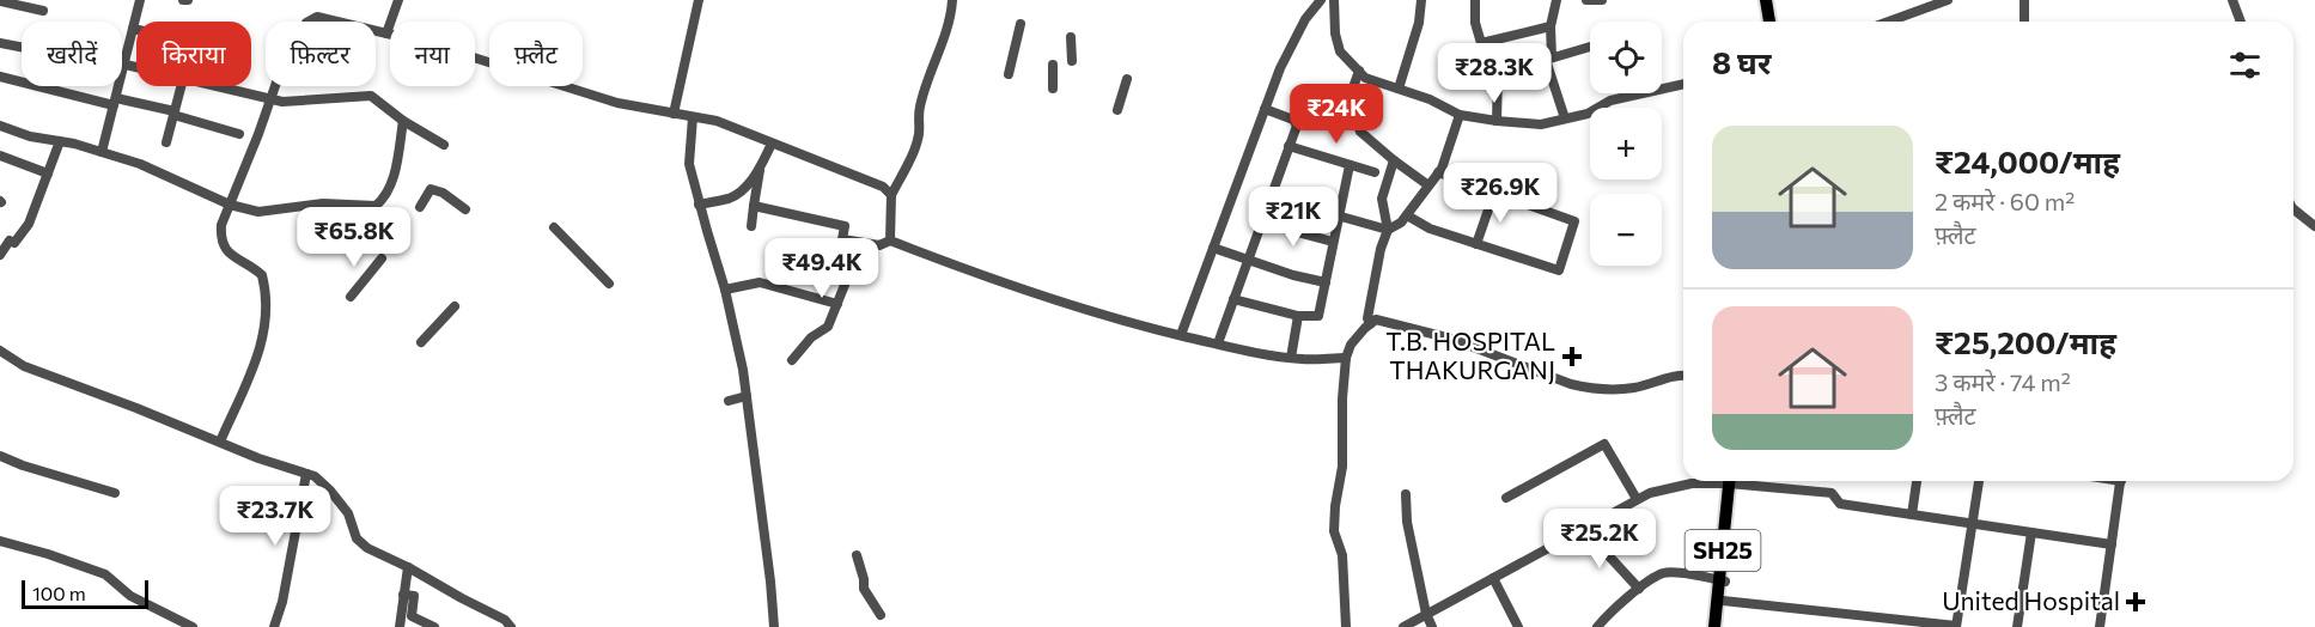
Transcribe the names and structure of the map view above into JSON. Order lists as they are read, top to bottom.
{
  "streets": {
    "main road": ["SH25"]
  },
  "places": {
    "health": ["T.B. HOSPITAL THAKURGANJ", "United Hospital"]
  },
  "scale_bar": "100 m",
  "page": {
    "map_buttons": ["+", "−"],
    "chip": [
      "खरीदें",
      "किराया",
      "फ़िल्टर",
      "नया",
      "फ़्लैट"
    ],
    "heading": "8 घर",
    "price": [
      "₹28.3K",
      "₹24K",
      "₹26.9K",
      "₹21K",
      "₹65.8K",
      "₹49.4K",
      "₹23.7K",
      "₹25.2K"
    ],
    "list": [
      {
        "name": "₹24,000/माह",
        "note": "2 कमरे · 60 m² · फ़्लैट"
      },
      {
        "name": "₹25,200/माह",
        "note": "3 कमरे · 74 m² · फ़्लैट"
      }
    ],
    "scale": "100 m"
  }
}
